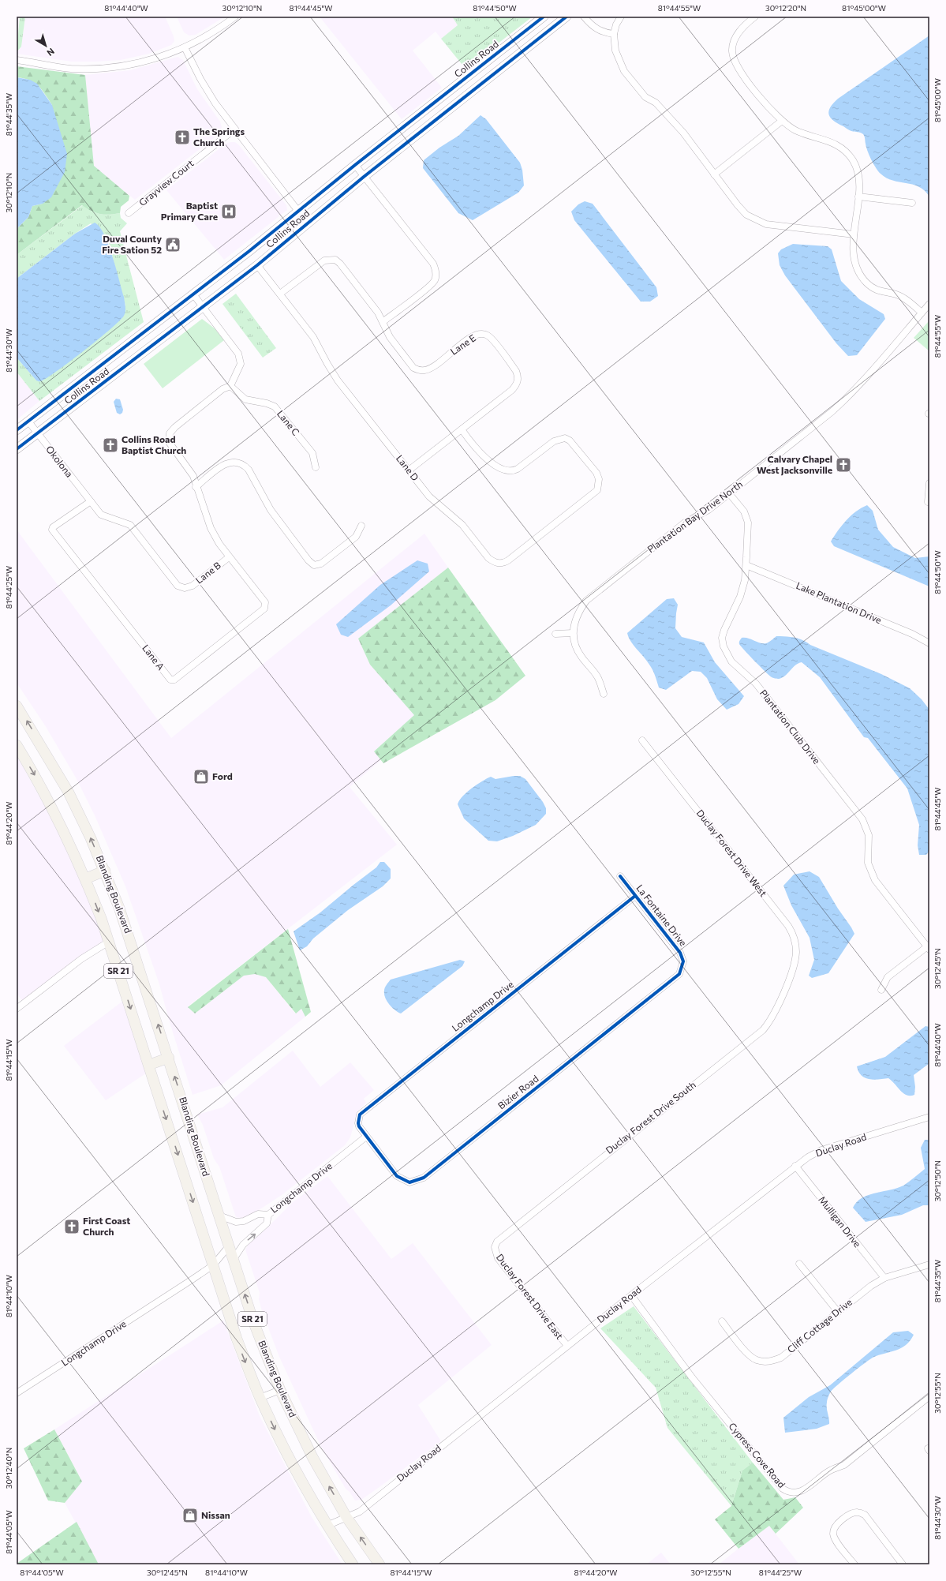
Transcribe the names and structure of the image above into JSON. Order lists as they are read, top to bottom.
{
  "streets": {
    "main road": ["Collins Road", "Blanding Boulevard", "SR 21"],
    "street": [
      "Grayview Court",
      "Lane E",
      "Lane C",
      "Okolona",
      "Lane D",
      "Plantation Bay Drive North",
      "Lane B",
      "Lake Plantation Drive",
      "Lane A",
      "Plantation Club Drive",
      "Duclay Forest Drive West",
      "La Fontaine Drive",
      "Longchamp Drive",
      "Bizier Road",
      "Duclay Forest Drive South",
      "Duclay Road",
      "Mulligan Drive",
      "Duclay Forest Drive East",
      "Cliff Cottage Drive",
      "Cypress Cove Road"
    ]
  },
  "crossings": [
    ["Collins Road", "Okolona"],
    ["Collins Road", "Lane D"],
    ["Lane E", "Lane D"],
    ["Lane C", "Lane B"],
    ["Okolona", "Lane B"],
    ["Okolona", "Lane A"],
    ["Plantation Bay Drive North", "Plantation Club Drive"],
    ["Lane B", "Lane A"],
    ["Lake Plantation Drive", "Plantation Club Drive"],
    ["Duclay Forest Drive West", "Duclay Forest Drive South"],
    ["Blanding Boulevard", "Longchamp Drive"],
    ["Blanding Boulevard", "Duclay Road"],
    ["La Fontaine Drive", "Longchamp Drive"],
    ["La Fontaine Drive", "Bizier Road"],
    ["SR 21", "Longchamp Drive"],
    ["SR 21", "Duclay Road"],
    ["Longchamp Drive", "Bizier Road"],
    ["Duclay Forest Drive South", "Duclay Forest Drive East"],
    ["Duclay Road", "Mulligan Drive"],
    ["Duclay Road", "Duclay Forest Drive East"],
    ["Duclay Road", "Cypress Cove Road"],
    ["Mulligan Drive", "Cliff Cottage Drive"]
  ],
  "places": {
    "church": [
      "The Springs Church",
      "Collins Road Baptist Church",
      "Calvary Chapel West Jacksonville",
      "First Coast Church"
    ],
    "hospital": ["Baptist Primary Care"],
    "public building": ["Duval County Fire Sation 52"],
    "shop": ["Ford", "Nissan"]
  },
  "north": "bottom right",
  "coordinates": [
    "81°44'40\"W",
    "30°12'10\"N",
    "81°44'45\"W",
    "81°44'50\"W",
    "81°44'55\"W",
    "30°12'20\"N",
    "81°45'00\"W",
    "81°44'35\"W",
    "81°44'30\"W",
    "81°44'25\"W",
    "81°44'20\"W",
    "30°12'45\"N",
    "81°44'15\"W",
    "30°12'50\"N",
    "81°44'10\"W",
    "30°12'55\"N",
    "30°12'40\"N",
    "81°44'05\"W"
  ]
}
